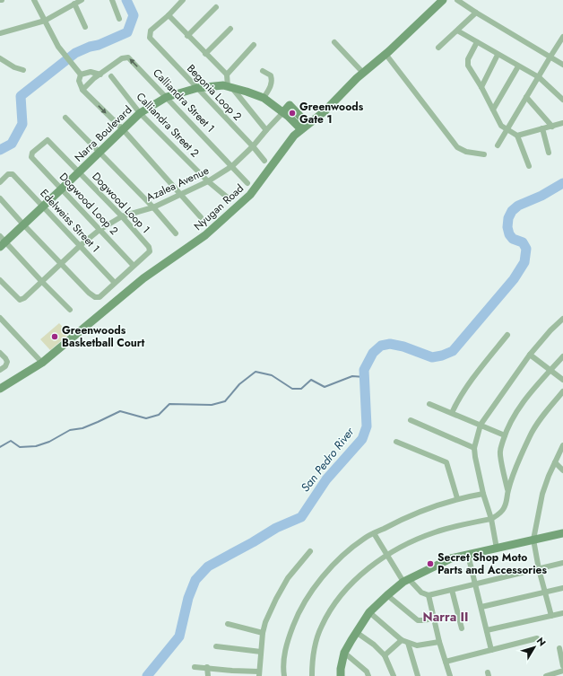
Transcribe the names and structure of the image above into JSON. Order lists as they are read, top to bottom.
{
  "streets": {
    "street": [
      "Begonia Loop 2",
      "Calliandra Street 1",
      "Calliandra Street 2",
      "Narra Boulevard",
      "Azalea Avenue",
      "Dogwood Loop 1",
      "Dogwood Loop 2",
      "Nyugan Road",
      "Edelweiss Street 1"
    ]
  },
  "crossings": [
    ["Begonia Loop 2", "Narra Boulevard"],
    ["Begonia Loop 2", "Azalea Avenue"],
    ["Calliandra Street 1", "Narra Boulevard"],
    ["Calliandra Street 1", "Azalea Avenue"],
    ["Calliandra Street 2", "Narra Boulevard"],
    ["Calliandra Street 2", "Azalea Avenue"],
    ["Narra Boulevard", "Azalea Avenue"],
    ["Narra Boulevard", "Dogwood Loop 1"],
    ["Narra Boulevard", "Dogwood Loop 2"],
    ["Narra Boulevard", "Edelweiss Street 1"],
    ["Azalea Avenue", "Dogwood Loop 1"],
    ["Azalea Avenue", "Dogwood Loop 2"],
    ["Azalea Avenue", "Edelweiss Street 1"],
    ["Dogwood Loop 1", "Dogwood Loop 2"]
  ],
  "districts": ["Narra II"],
  "water": ["San Pedro River"],
  "places": ["Greenwoods Gate 1", "Greenwoods Basketball Court", "Secret Shop Moto Parts and Accessories"],
  "north": "top right"
}
